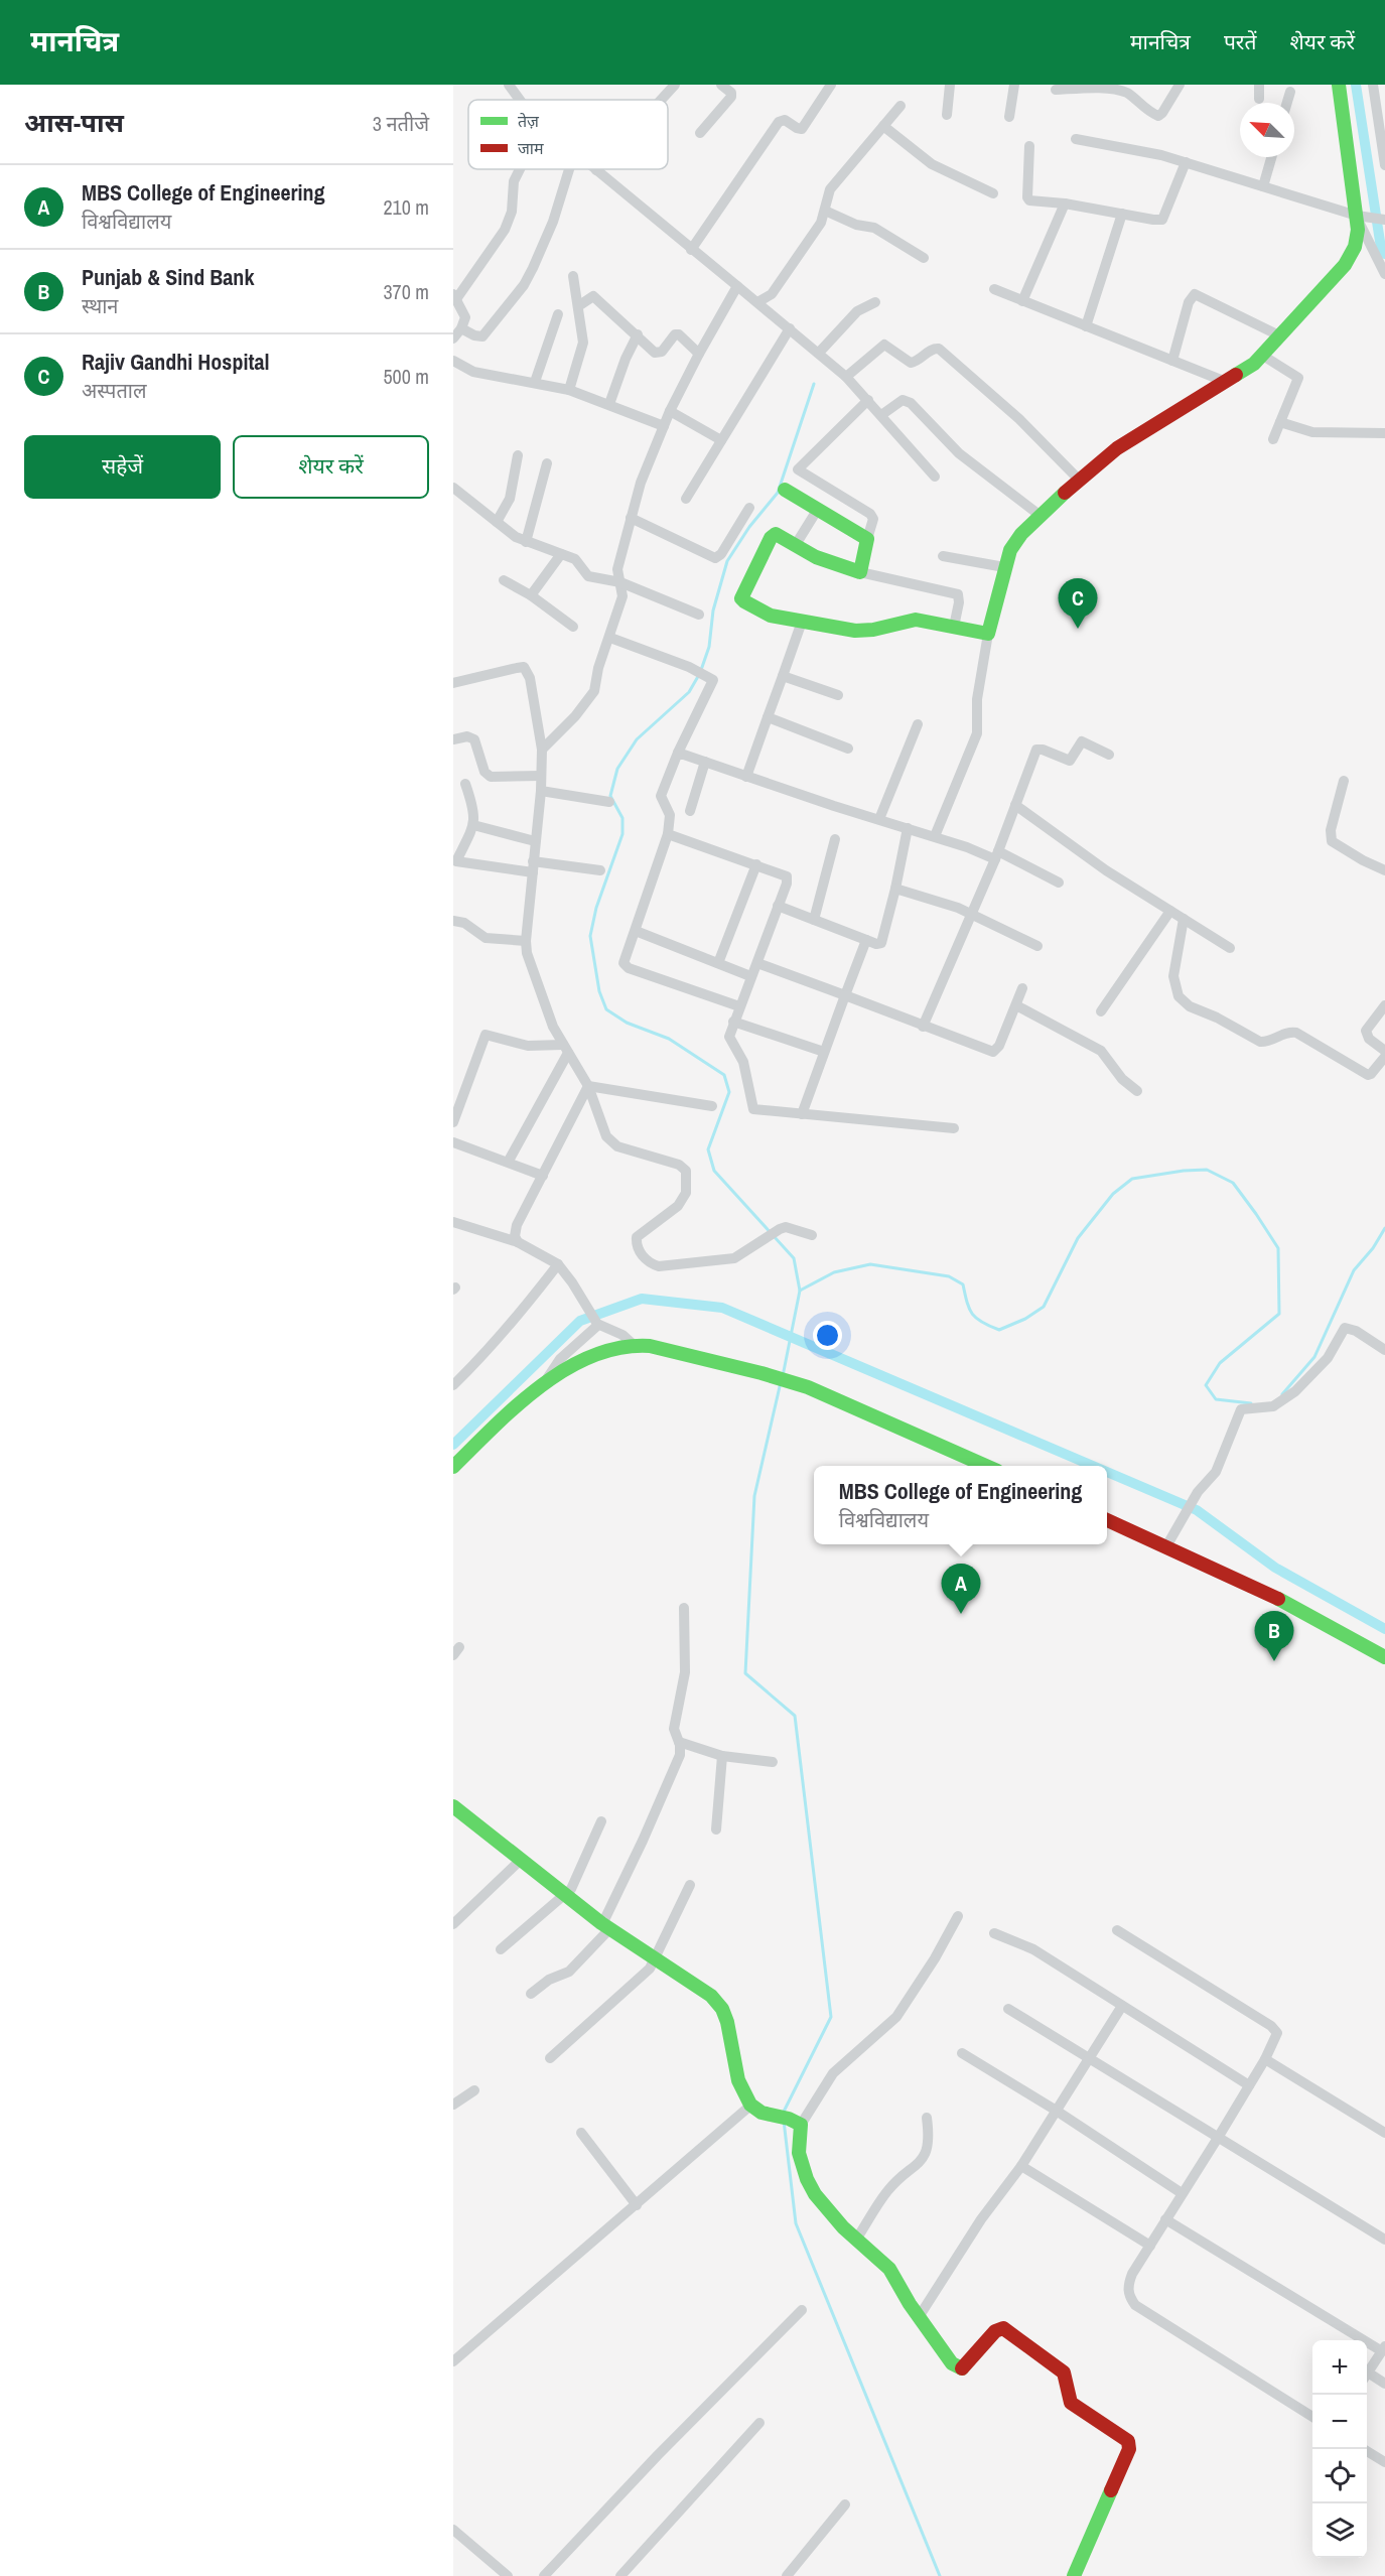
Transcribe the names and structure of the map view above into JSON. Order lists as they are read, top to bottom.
{
  "legend": ["तेज़", "जाम"],
  "north": "top left",
  "page": {
    "header": "मानचित्र",
    "nav": ["मानचित्र", "परतें", "शेयर करें"],
    "heading": ["आस-पास", "3 नतीजे"],
    "list": [
      {
        "mark": "A",
        "name": "MBS College of Engineering",
        "note": "विश्वविद्यालय",
        "value": "210 m"
      },
      {
        "mark": "B",
        "name": "Punjab & Sind Bank",
        "note": "स्थान",
        "value": "370 m"
      },
      {
        "mark": "C",
        "name": "Rajiv Gandhi Hospital",
        "note": "अस्पताल",
        "value": "500 m"
      }
    ],
    "buttons": ["सहेजें", "शेयर करें"],
    "pins": ["C", "A", "B"],
    "popup": ["MBS College of Engineering", "विश्वविद्यालय"],
    "map_buttons": ["+", "−"]
  }
}
